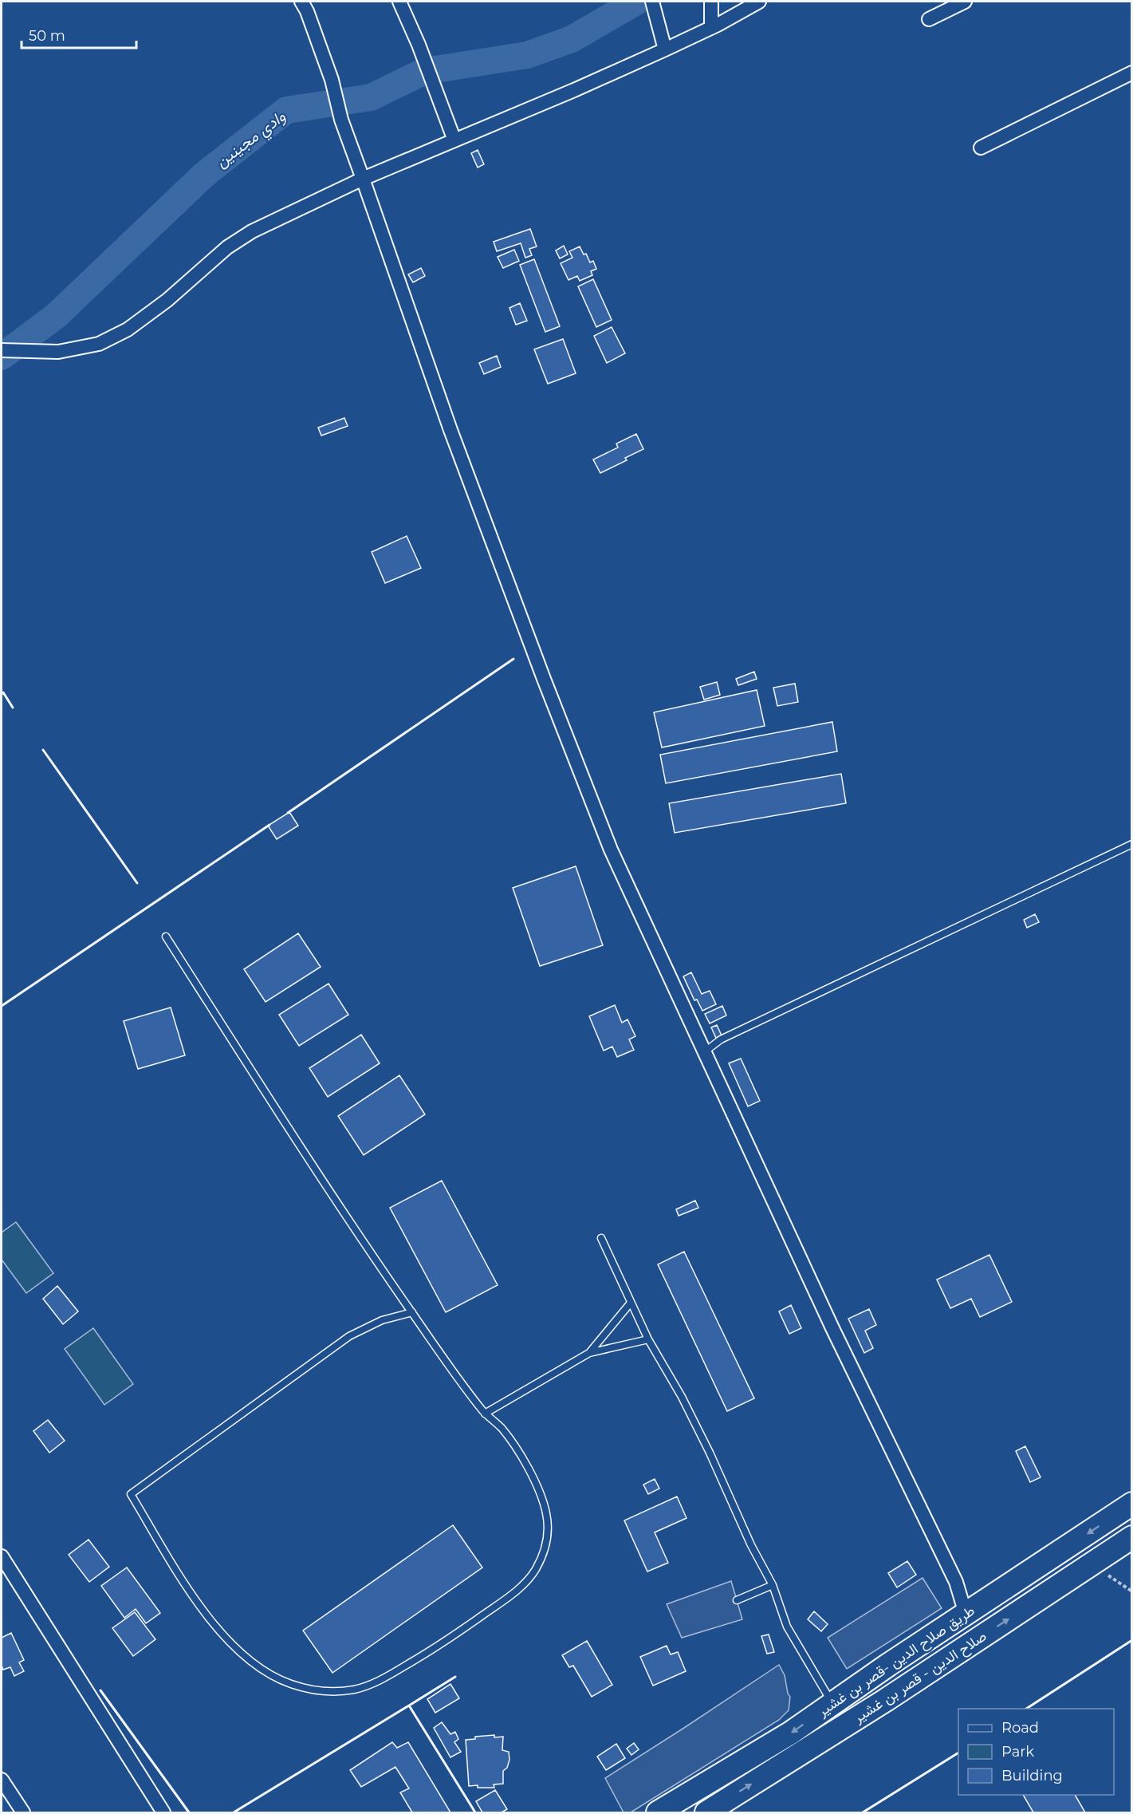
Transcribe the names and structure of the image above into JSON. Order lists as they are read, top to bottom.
{
  "streets": {
    "highway": ["طريق صلاح الدين -قصر بن غشير", "صلاح الدين - قصر بن غشير"]
  },
  "one_way": ["طريق صلاح الدين -قصر بن غشير", "صلاح الدين - قصر بن غشير"],
  "water": ["وادي مجينين"],
  "legend": ["Road", "Park", "Building"],
  "scale_bar": "50 m"
}
